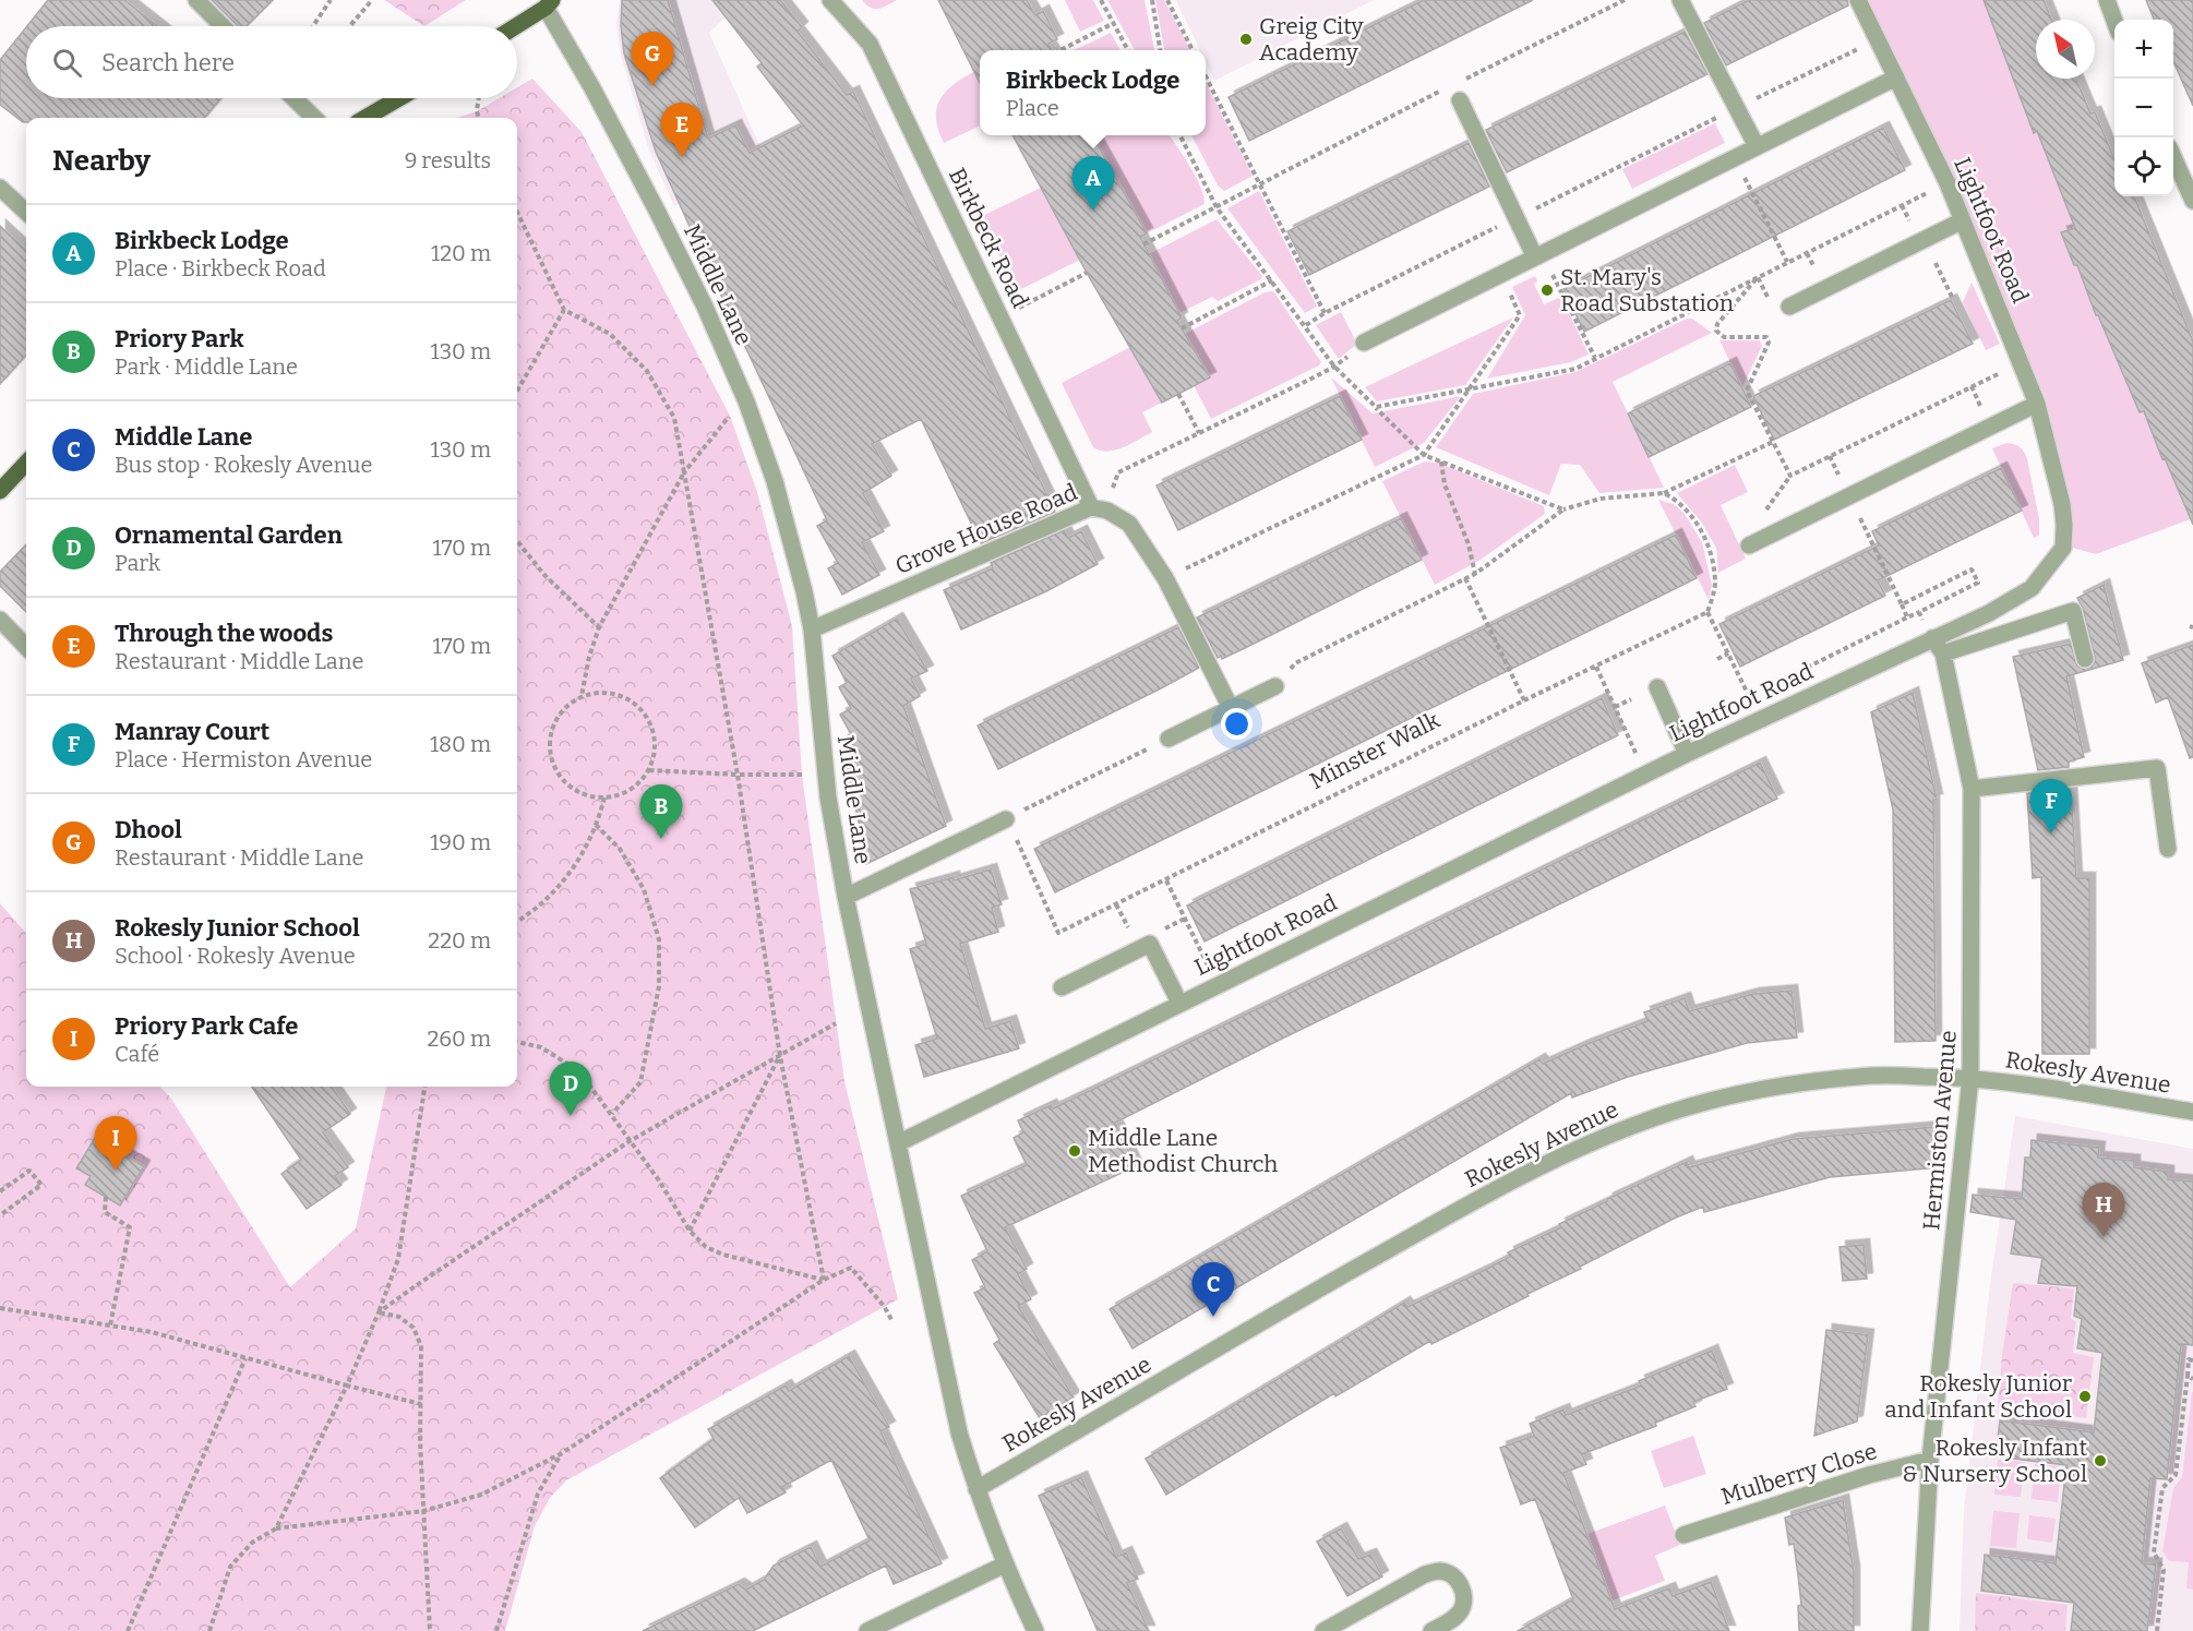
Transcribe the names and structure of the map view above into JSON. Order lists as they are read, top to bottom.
{
  "streets": {
    "street": [
      "Lightfoot Road",
      "Birkbeck Road",
      "Middle Lane",
      "Grove House Road",
      "Rokesly Avenue",
      "Hermiston Avenue",
      "Mulberry Close"
    ],
    "path": ["Minster Walk"]
  },
  "crossings": [
    ["Lightfoot Road", "Middle Lane"],
    ["Lightfoot Road", "Hermiston Avenue"],
    ["Birkbeck Road", "Grove House Road"],
    ["Middle Lane", "Grove House Road"],
    ["Middle Lane", "Rokesly Avenue"],
    ["Rokesly Avenue", "Hermiston Avenue"],
    ["Hermiston Avenue", "Mulberry Close"]
  ],
  "places": [
    "Greig City Academy",
    "St. Mary's Road Substation",
    "Middle Lane Methodist Church",
    "Rokesly Junior and Infant School",
    "Rokesly Infant & Nursery School"
  ],
  "north": "top left",
  "page": {
    "map_buttons": ["+", "−"],
    "search": "Search here",
    "pins": [
      "G",
      "E",
      "A",
      "F",
      "B",
      "D",
      "I",
      "H",
      "C"
    ],
    "popup": ["Birkbeck Lodge", "Place"],
    "heading": ["Nearby", "9 results"],
    "list": [
      {
        "mark": "A",
        "name": "Birkbeck Lodge",
        "note": "Place · Birkbeck Road",
        "value": "120 m"
      },
      {
        "mark": "B",
        "name": "Priory Park",
        "note": "Park · Middle Lane",
        "value": "130 m"
      },
      {
        "mark": "C",
        "name": "Middle Lane",
        "note": "Bus stop · Rokesly Avenue",
        "value": "130 m"
      },
      {
        "mark": "D",
        "name": "Ornamental Garden",
        "note": "Park",
        "value": "170 m"
      },
      {
        "mark": "E",
        "name": "Through the woods",
        "note": "Restaurant · Middle Lane",
        "value": "170 m"
      },
      {
        "mark": "F",
        "name": "Manray Court",
        "note": "Place · Hermiston Avenue",
        "value": "180 m"
      },
      {
        "mark": "G",
        "name": "Dhool",
        "note": "Restaurant · Middle Lane",
        "value": "190 m"
      },
      {
        "mark": "H",
        "name": "Rokesly Junior School",
        "note": "School · Rokesly Avenue",
        "value": "220 m"
      },
      {
        "mark": "I",
        "name": "Priory Park Cafe",
        "note": "Café",
        "value": "260 m"
      }
    ]
  }
}
